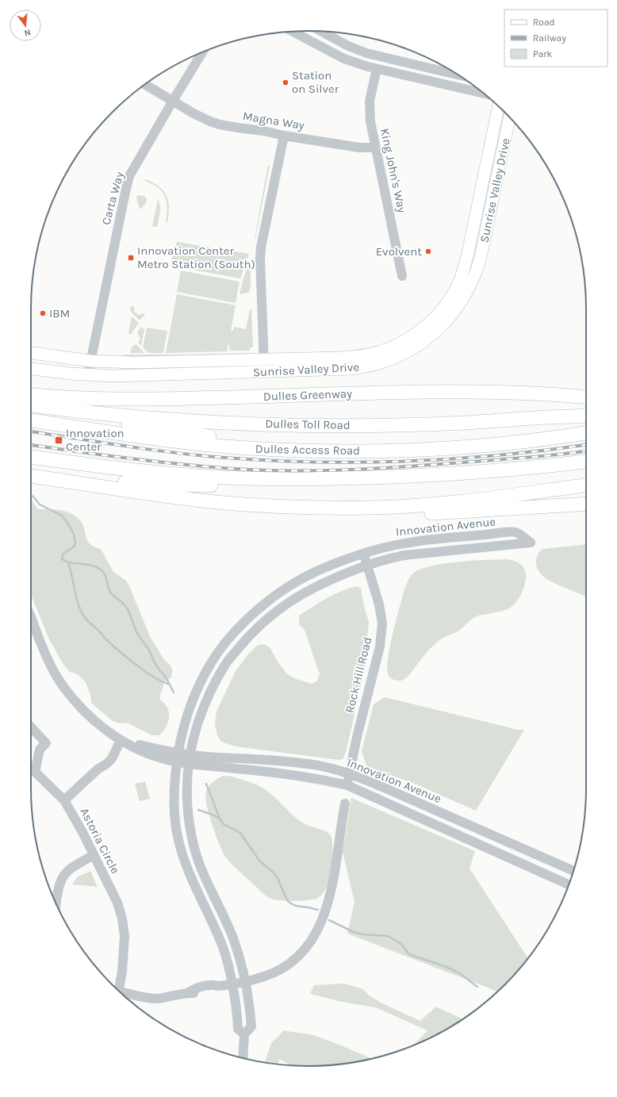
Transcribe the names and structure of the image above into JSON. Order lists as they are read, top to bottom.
{
  "streets": {
    "highway": ["Dulles Greenway", "Dulles Toll Road", "Dulles Access Road"],
    "main road": ["Sunrise Valley Drive"],
    "street": [
      "Magna Way",
      "King John's Way",
      "Carta Way",
      "Innovation Avenue",
      "Rock Hill Road",
      "Astoria Circle"
    ]
  },
  "crossings": [
    ["Magna Way", "King John's Way"],
    ["Magna Way", "Carta Way"],
    ["Sunrise Valley Drive", "Carta Way"],
    ["Innovation Avenue", "Rock Hill Road"]
  ],
  "places": {
    "other": ["Station on Silver", "Evolvent", "IBM"],
    "transit": ["Innovation Center Metro Station (South)", "Innovation Center"]
  },
  "legend": ["Road", "Railway", "Park"],
  "north": "bottom"
}
